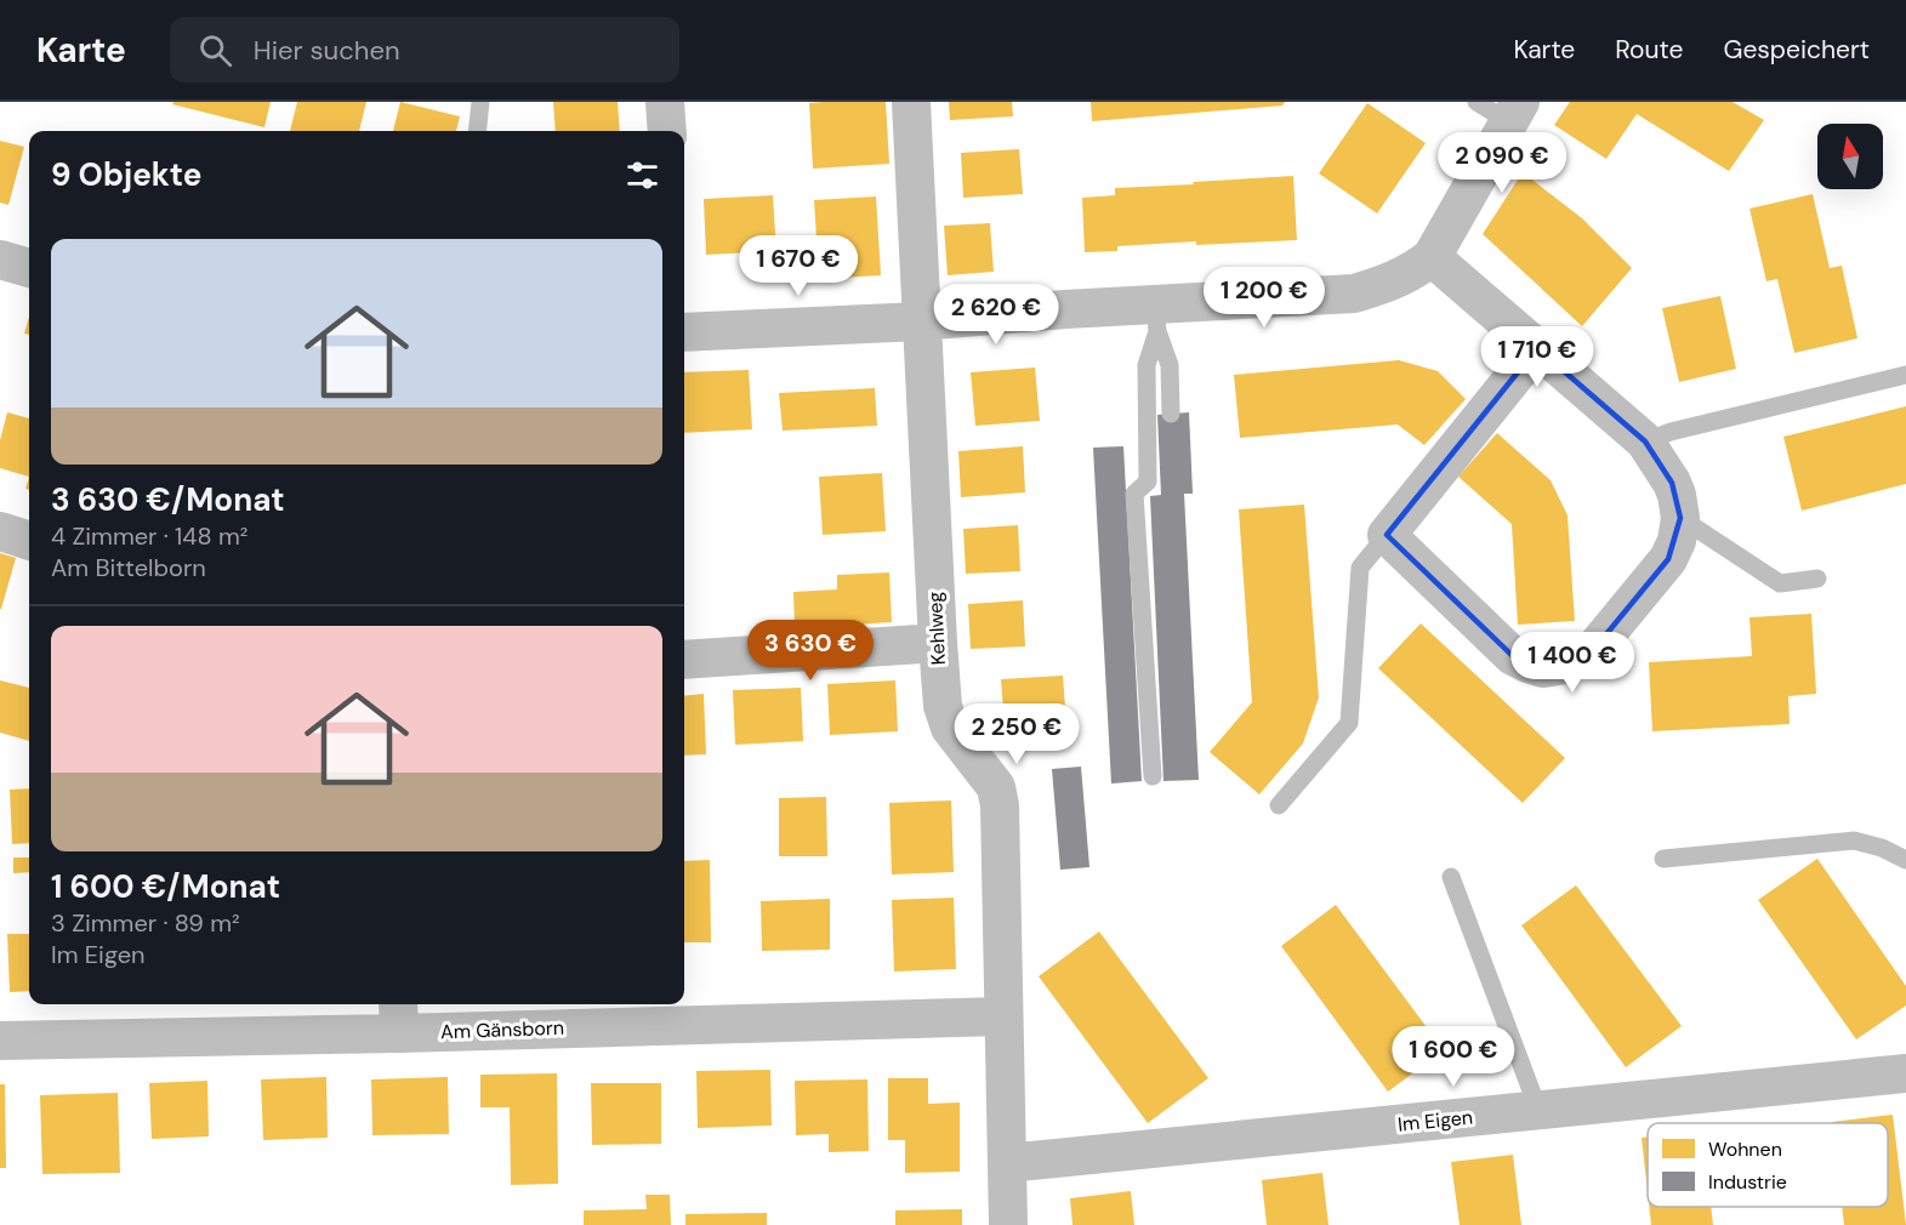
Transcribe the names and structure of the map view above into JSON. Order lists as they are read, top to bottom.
{
  "streets": {
    "street": ["Kehlweg", "Am Gänsborn", "Im Eigen"]
  },
  "crossings": [
    ["Kehlweg", "Am Gänsborn"],
    ["Kehlweg", "Im Eigen"]
  ],
  "legend": ["Wohnen", "Industrie"],
  "north": "top",
  "page": {
    "header": "Karte",
    "search": "Hier suchen",
    "nav": ["Karte", "Route", "Gespeichert"],
    "heading": "9 Objekte",
    "price": [
      "2 090 €",
      "1 670 €",
      "1 200 €",
      "2 620 €",
      "1 710 €",
      "3 630 €",
      "1 400 €",
      "2 250 €",
      "1 600 €"
    ],
    "list": [
      {
        "name": "3 630 €/Monat",
        "note": "4 Zimmer · 148 m² · Am Bittelborn"
      },
      {
        "name": "1 600 €/Monat",
        "note": "3 Zimmer · 89 m² · Im Eigen"
      }
    ]
  }
}
